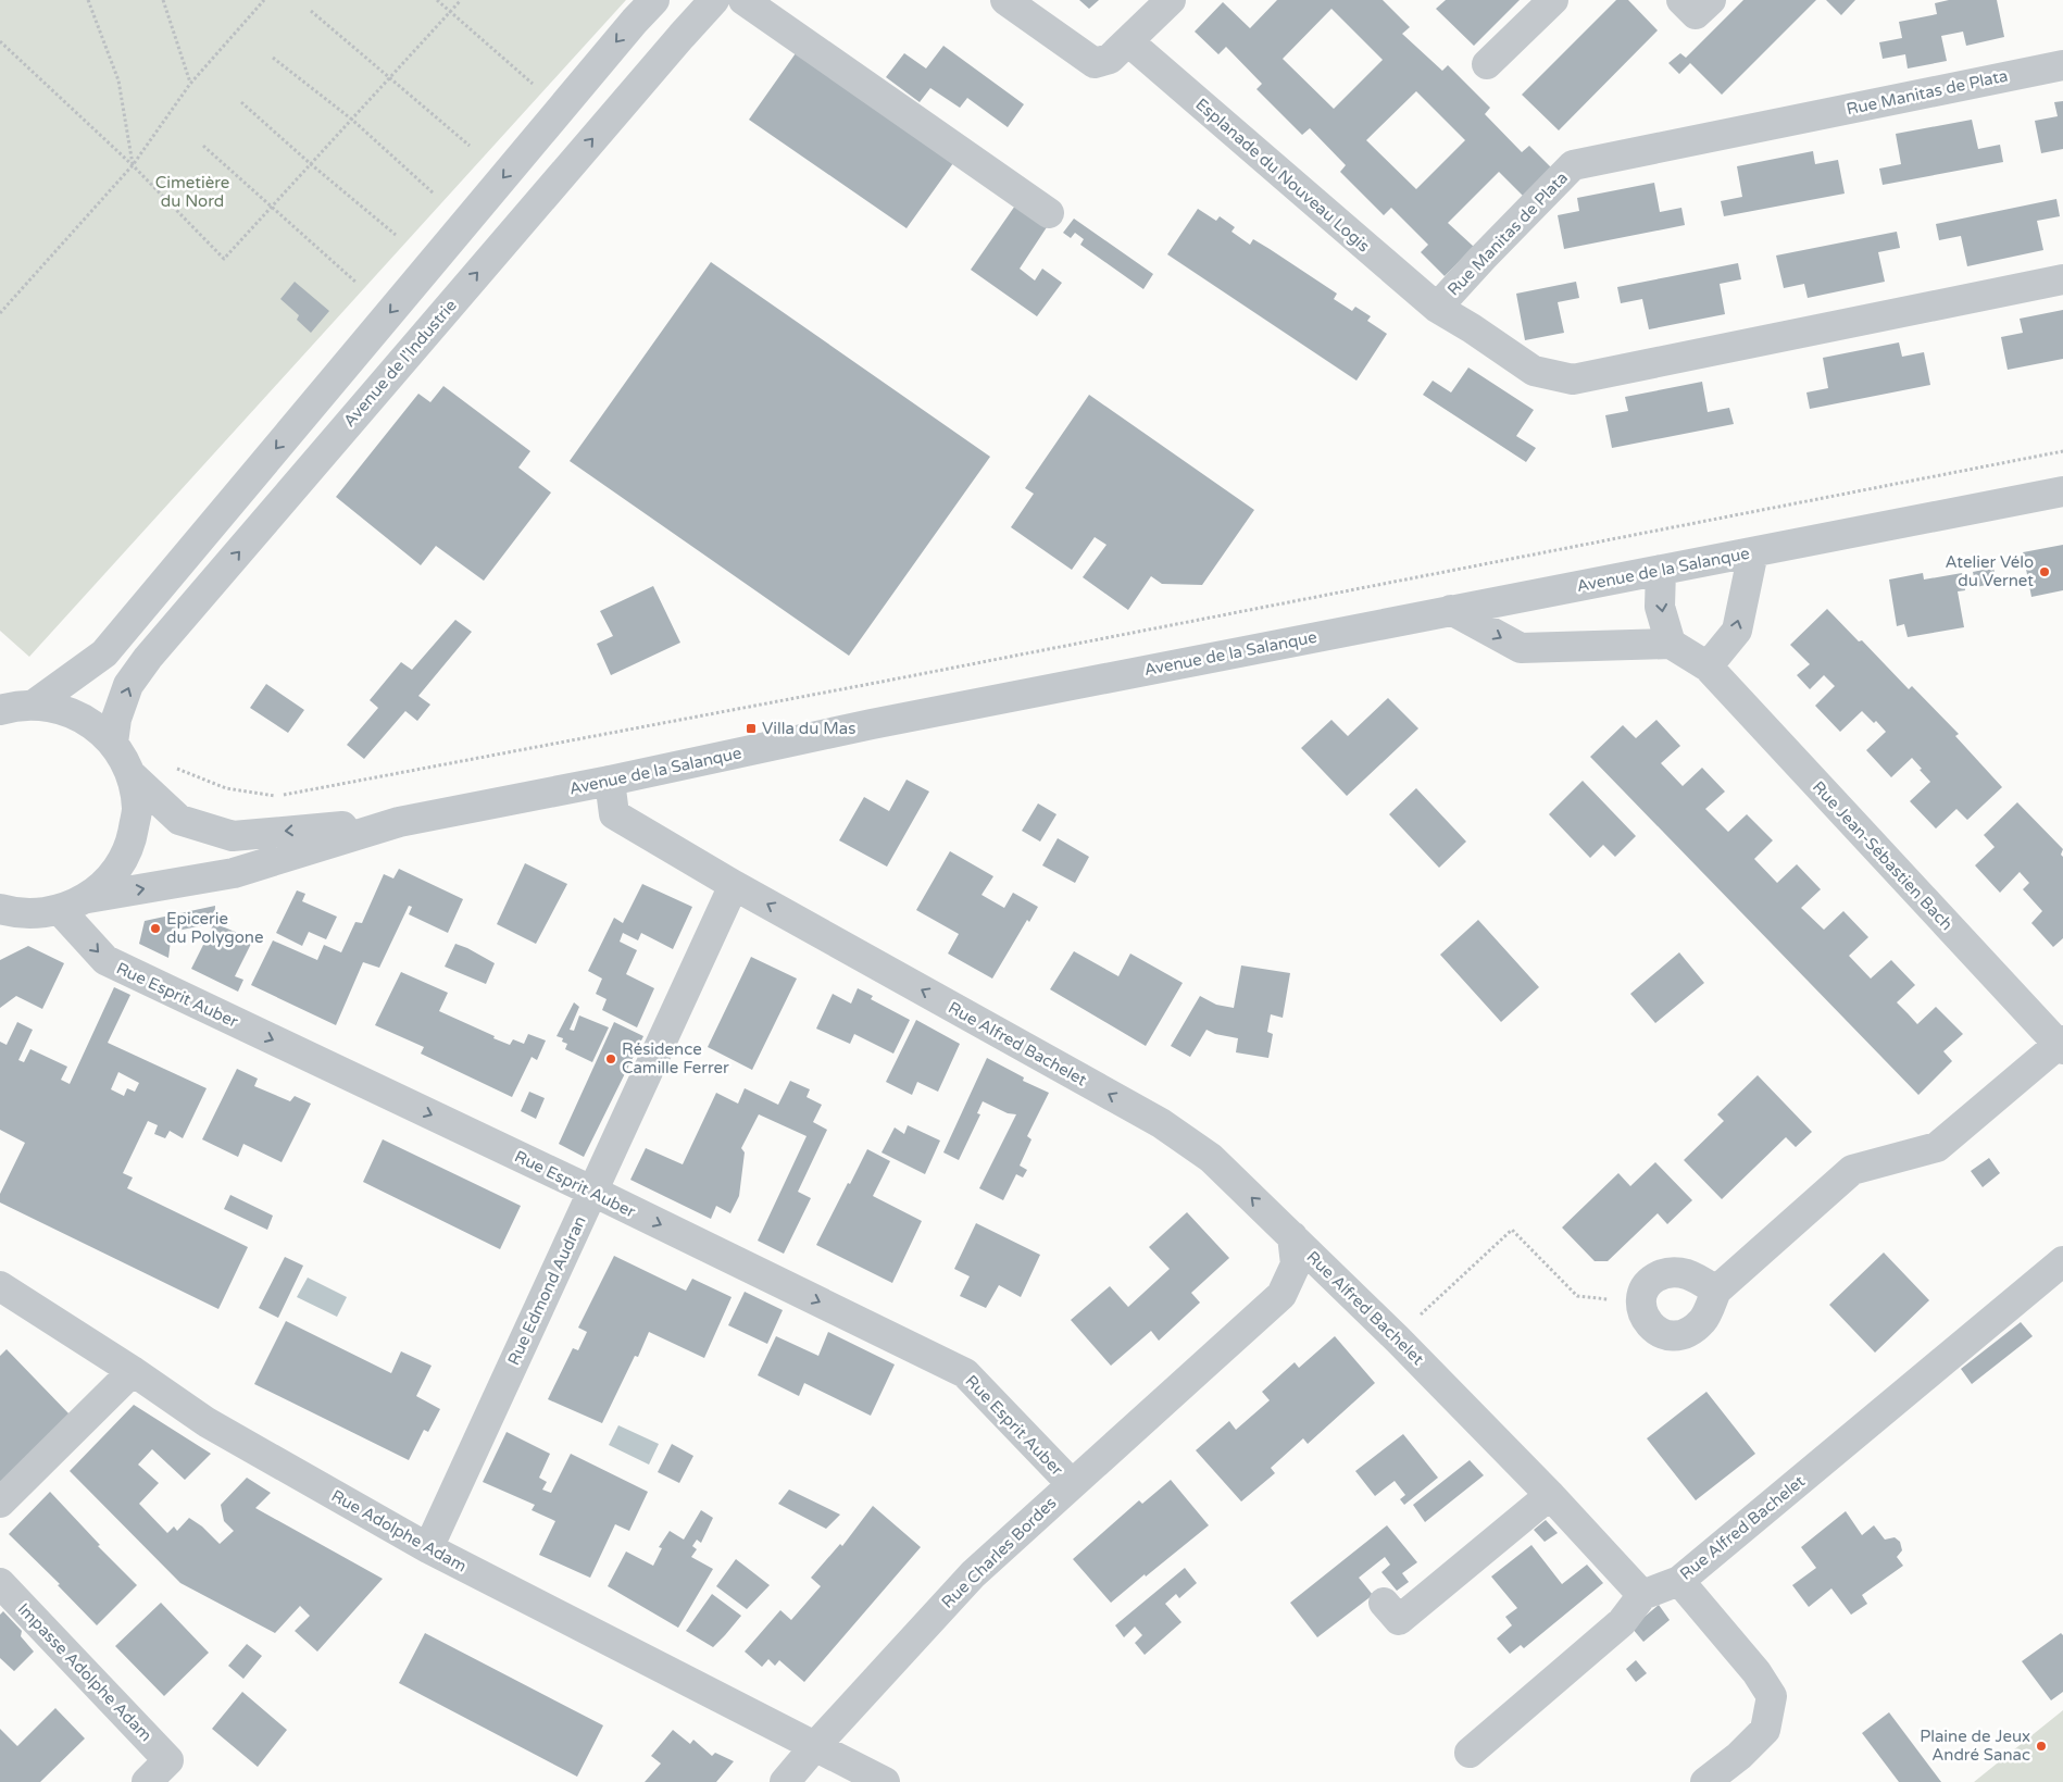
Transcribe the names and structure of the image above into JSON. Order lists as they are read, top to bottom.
{
  "streets": {
    "street": [
      "Rue Manitas de Plata",
      "Esplanade du Nouveau Logis",
      "Avenue de l'Industrie",
      "Avenue de la Salanque",
      "Rue Jean-Sébastien Bach",
      "Rue Esprit Auber",
      "Rue Alfred Bachelet",
      "Rue Edmond Audran",
      "Rue Adolphe Adam",
      "Rue Charles Bordes",
      "Impasse Adolphe Adam"
    ]
  },
  "crossings": [
    ["Rue Manitas de Plata", "Esplanade du Nouveau Logis"],
    ["Avenue de la Salanque", "Rue Alfred Bachelet"],
    ["Rue Esprit Auber", "Rue Edmond Audran"],
    ["Rue Esprit Auber", "Rue Charles Bordes"],
    ["Rue Alfred Bachelet", "Rue Edmond Audran"],
    ["Rue Alfred Bachelet", "Rue Charles Bordes"],
    ["Rue Edmond Audran", "Rue Adolphe Adam"],
    ["Rue Adolphe Adam", "Rue Charles Bordes"]
  ],
  "one_way": ["Rue Esprit Auber", "Rue Alfred Bachelet"],
  "parks": ["Cimetière du Nord"],
  "places": {
    "other": [
      "Atelier Vélo du Vernet",
      "Epicerie du Polygone",
      "Résidence Camille Ferrer",
      "Plaine de Jeux André Sanac"
    ],
    "transit": ["Villa du Mas"]
  }
}
